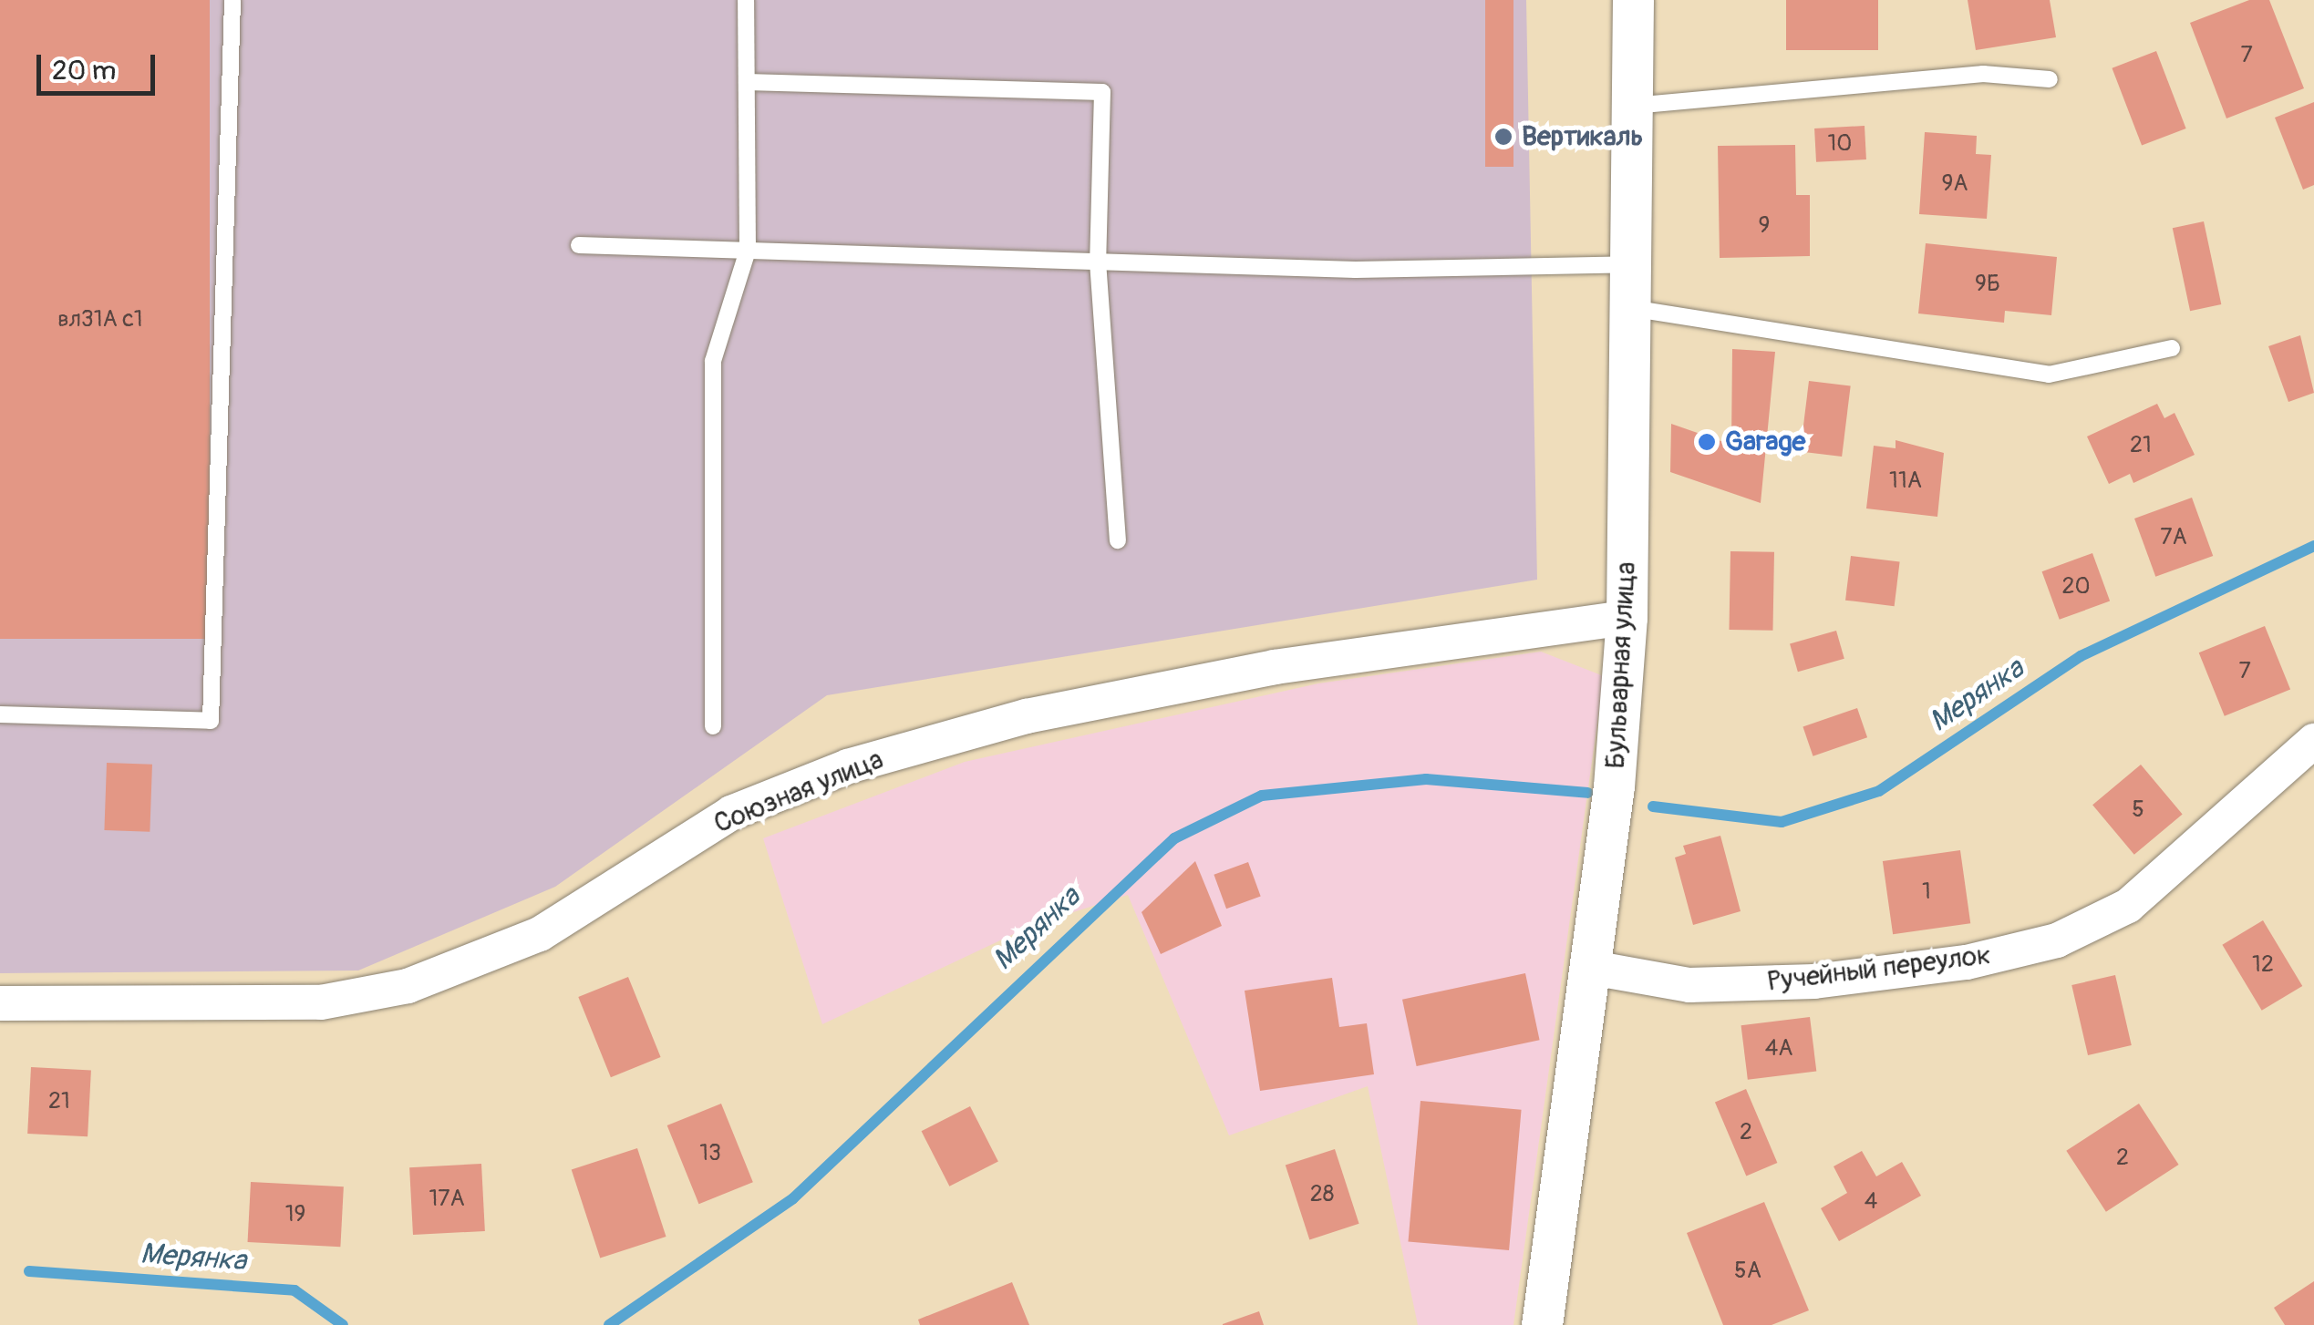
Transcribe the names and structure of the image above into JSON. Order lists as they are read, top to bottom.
{
  "streets": {
    "street": ["Бульварная улица", "Союзная улица", "Ручейный переулок"]
  },
  "crossings": [
    ["Бульварная улица", "Союзная улица"],
    ["Бульварная улица", "Ручейный переулок"]
  ],
  "water": ["Мерянка"],
  "places": ["Вертикаль", "Garage"],
  "house_numbers": [
    "7",
    "10",
    "9А",
    "9",
    "9Б",
    "вл31А с1",
    "21",
    "11А",
    "7А",
    "20",
    "7",
    "5",
    "1",
    "12",
    "4А",
    "21",
    "2",
    "13",
    "2",
    "28",
    "17А",
    "4",
    "19",
    "5А"
  ],
  "scale_bar": "20 m"
}
